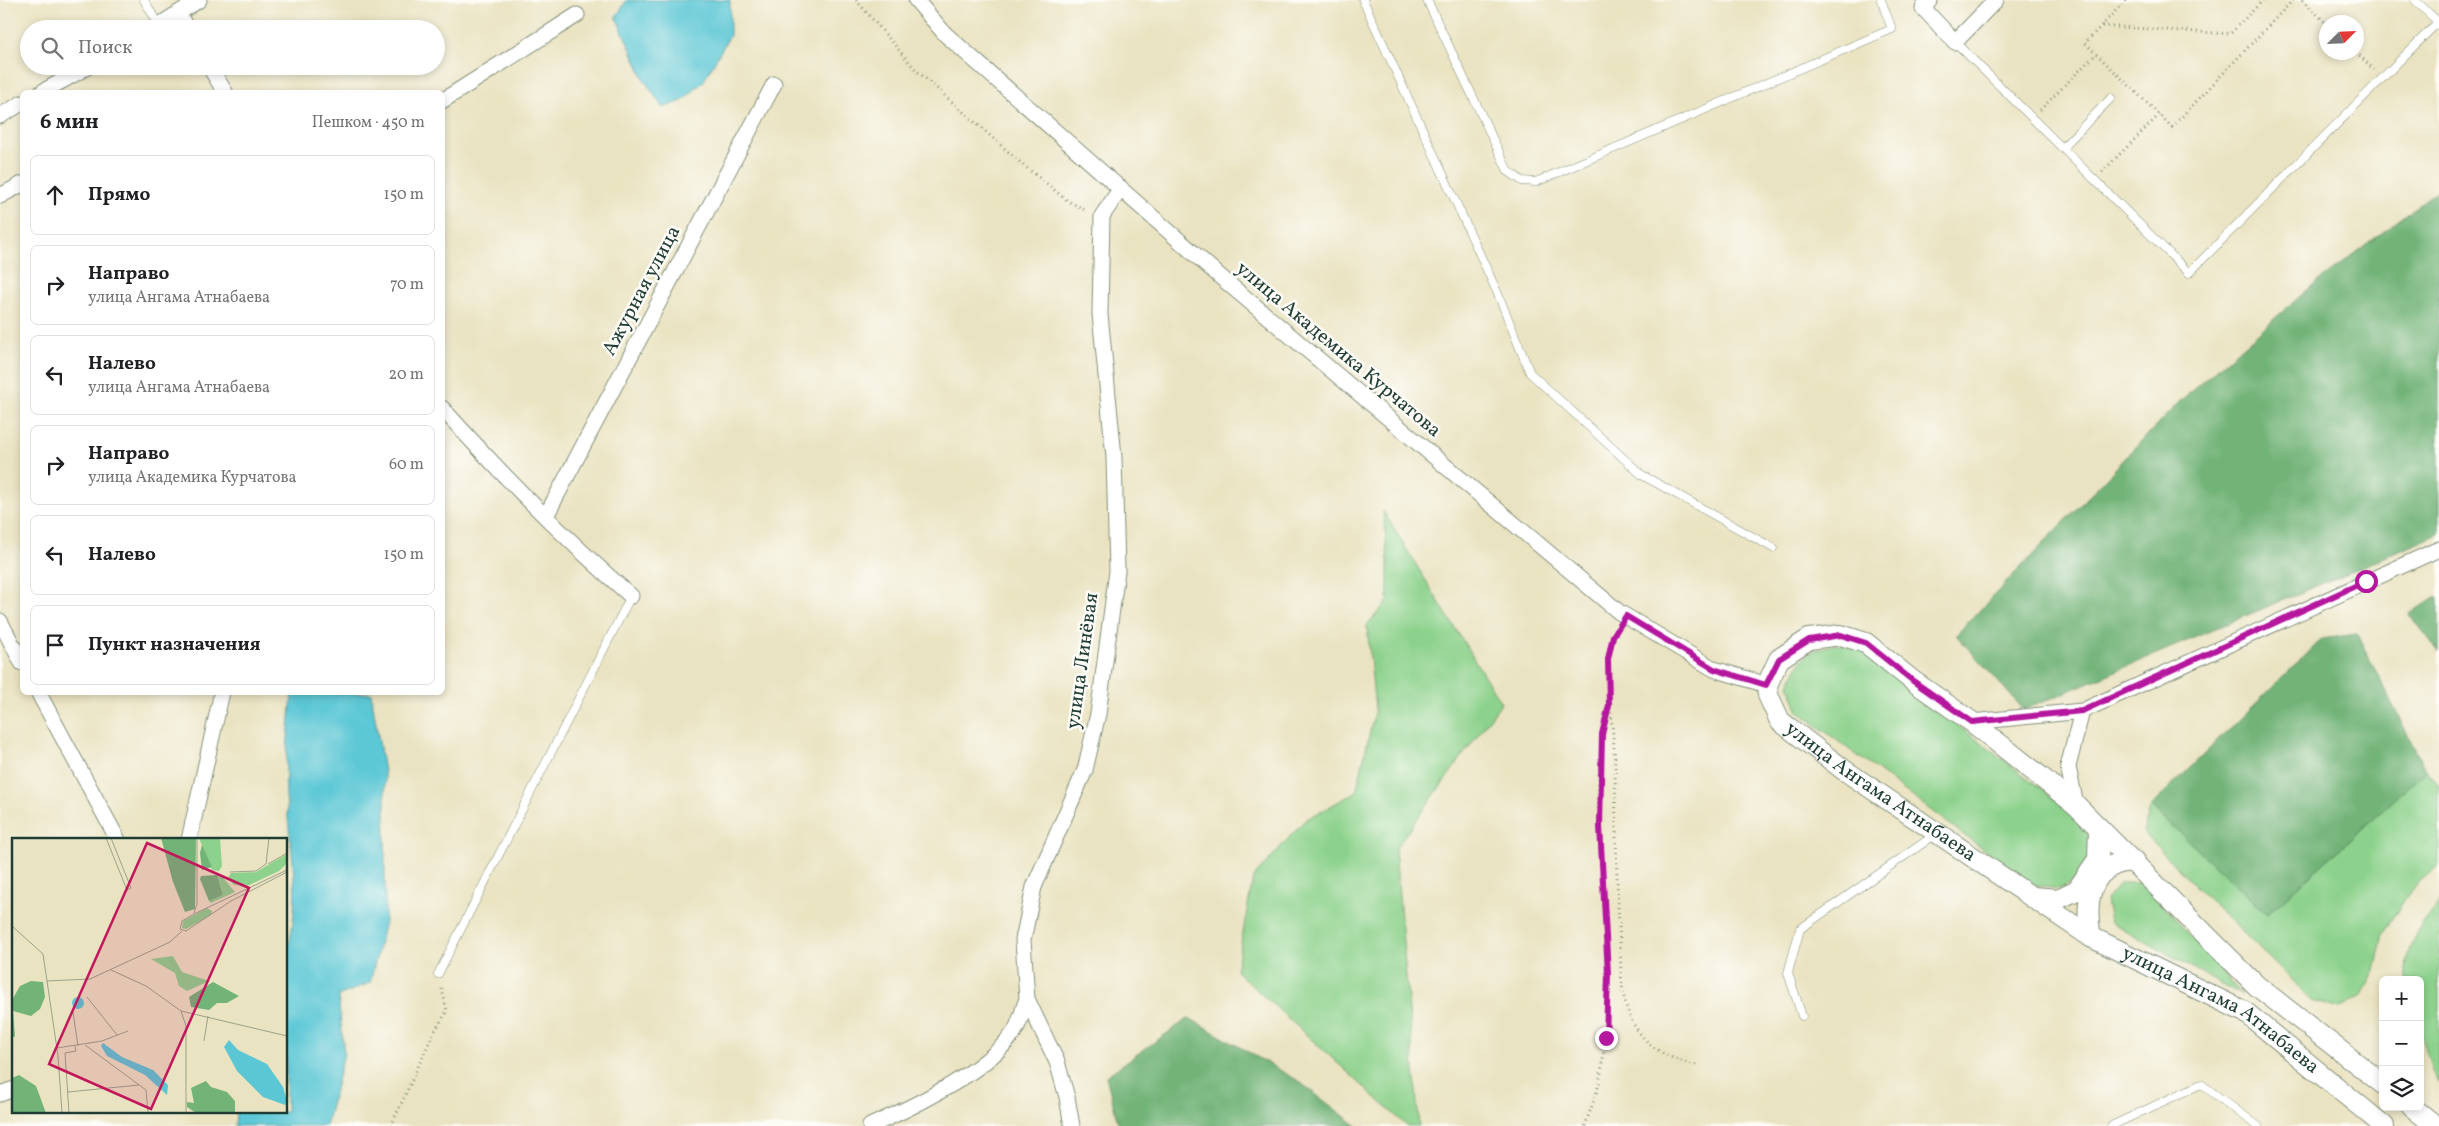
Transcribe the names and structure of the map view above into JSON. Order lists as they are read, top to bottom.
{
  "streets": {
    "street": [
      "Ажурная улица",
      "улица Академика Курчатова",
      "улица Линёвая",
      "улица Ангама Атнабаева"
    ]
  },
  "crossings": [
    ["улица Академика Курчатова", "улица Ангама Атнабаева"]
  ],
  "north": "top right",
  "page": {
    "search": "Поиск",
    "heading": ["6 мин", "Пешком · 450 m"],
    "list": [
      ["Прямо", "150 m"],
      ["Направо", "улица Ангама Атнабаева", "70 m"],
      ["Налево", "улица Ангама Атнабаева", "20 m"],
      ["Направо", "улица Академика Курчатова", "60 m"],
      ["Налево", "150 m"],
      "Пункт назначения"
    ],
    "map_buttons": ["+", "−"]
  }
}
